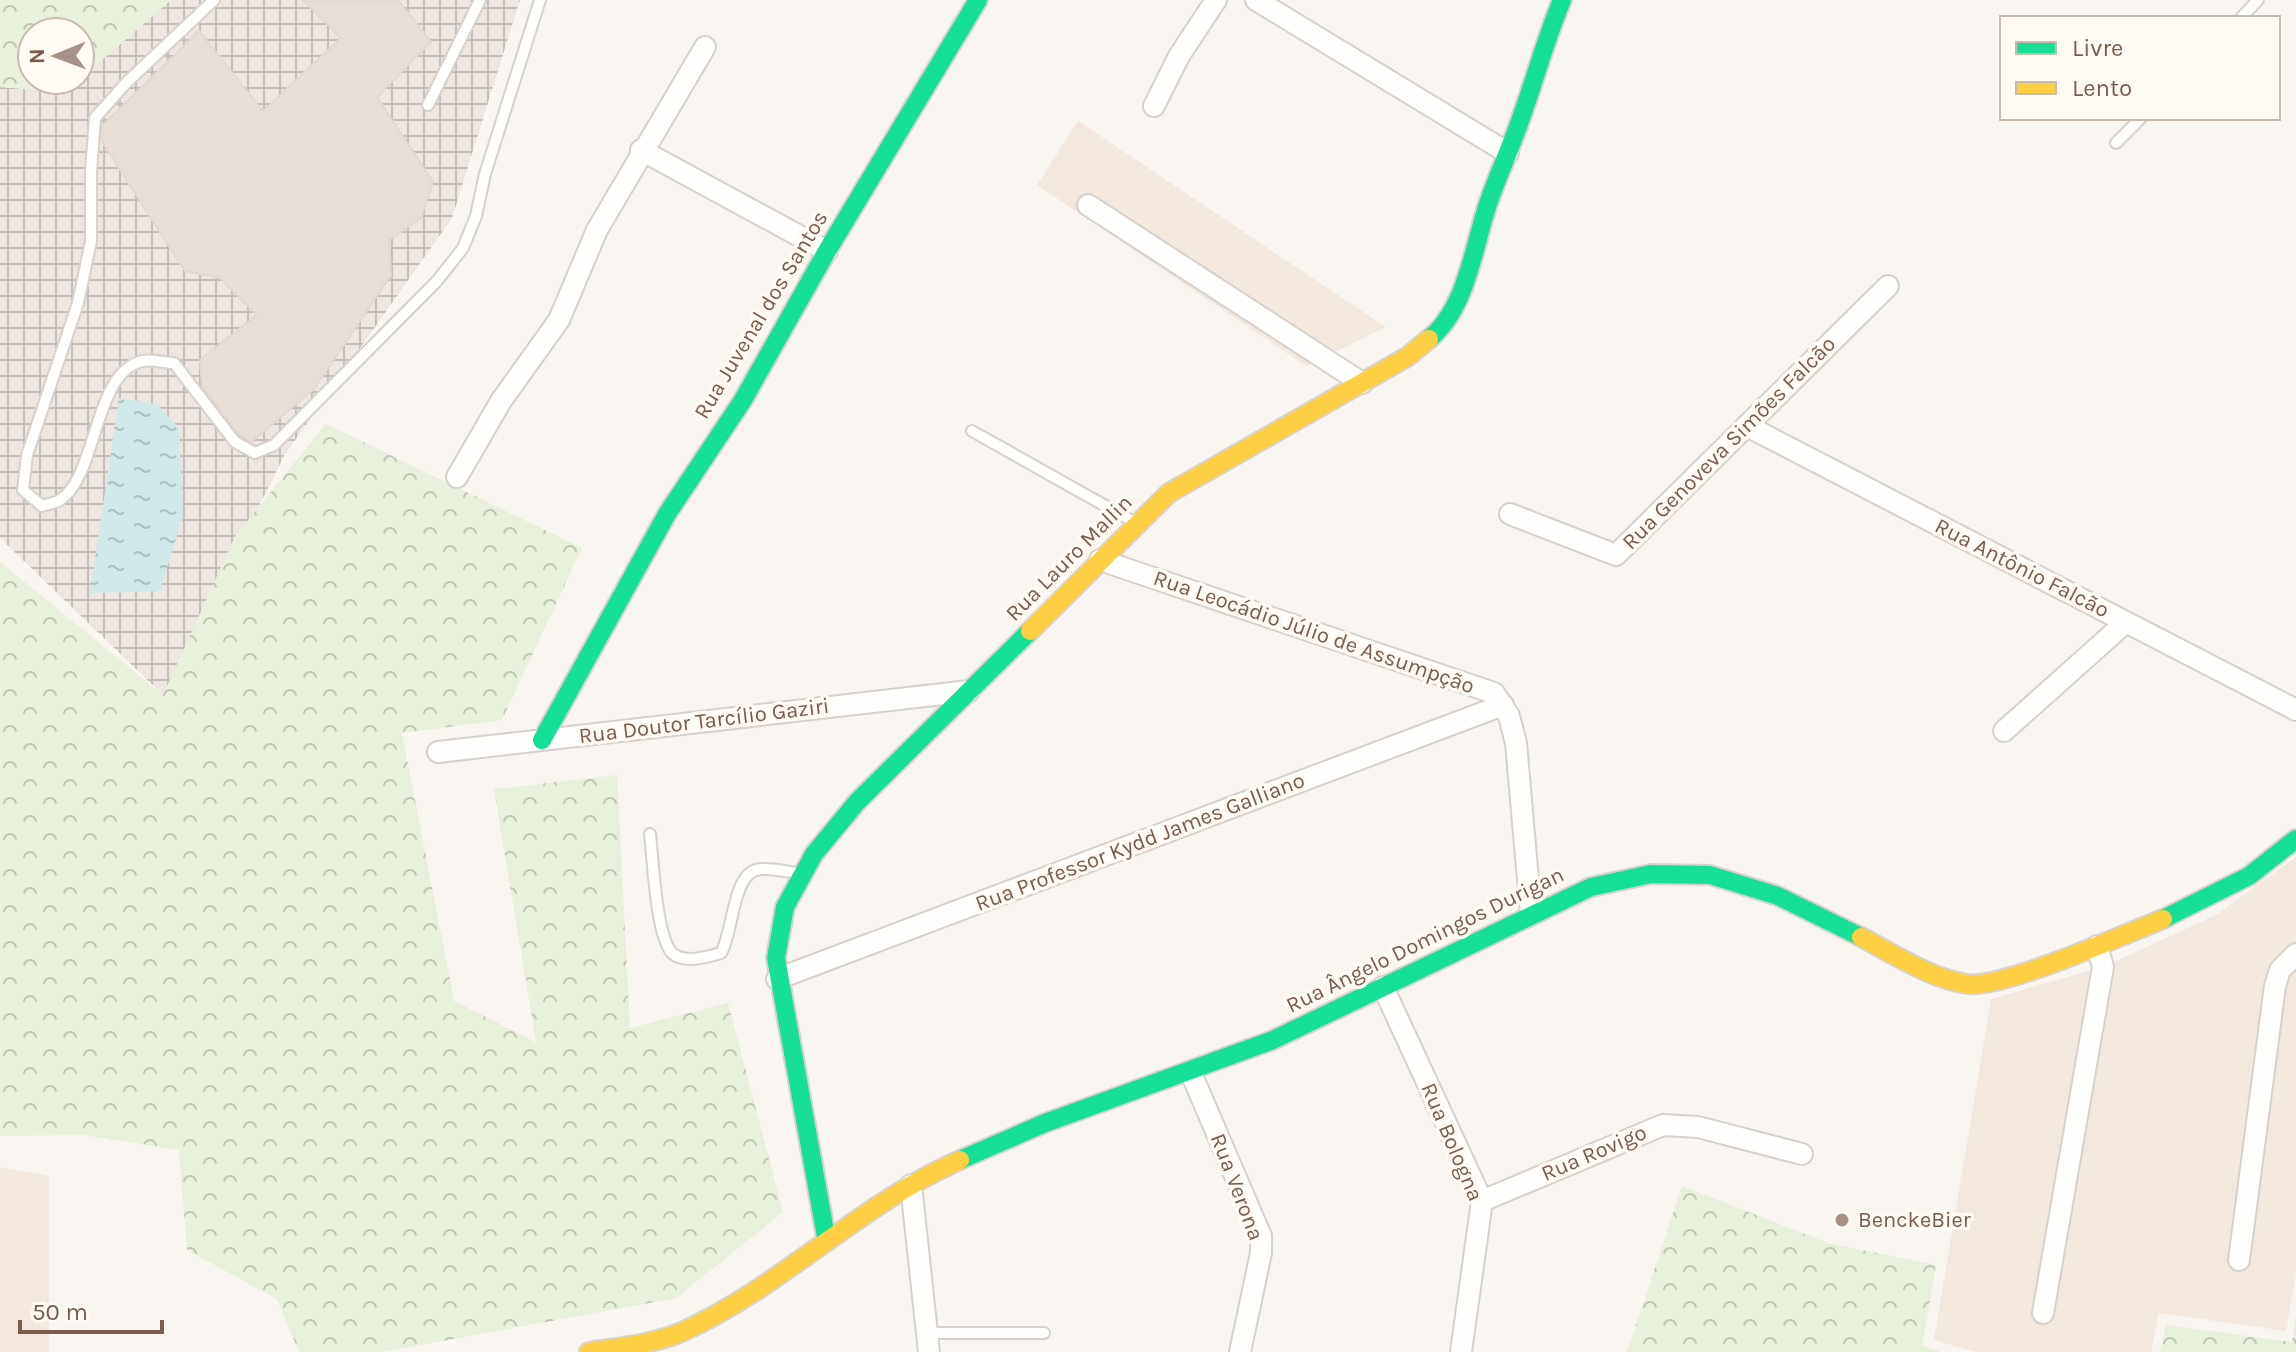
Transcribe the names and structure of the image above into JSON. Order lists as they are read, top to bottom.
{
  "streets": {
    "street": [
      "Rua Juvenal dos Santos",
      "Rua Genoveva Simões Falcão",
      "Rua Lauro Mallin",
      "Rua Antônio Falcão",
      "Rua Leocádio Júlio de Assumpção",
      "Rua Doutor Tarcílio Gaziri",
      "Rua Professor Kydd James Galliano",
      "Rua Ângelo Domingos Durigan",
      "Rua Bologna",
      "Rua Rovigo",
      "Rua Verona"
    ]
  },
  "crossings": [
    ["Rua Juvenal dos Santos", "Rua Doutor Tarcílio Gaziri"],
    ["Rua Genoveva Simões Falcão", "Rua Antônio Falcão"],
    ["Rua Lauro Mallin", "Rua Leocádio Júlio de Assumpção"],
    ["Rua Lauro Mallin", "Rua Doutor Tarcílio Gaziri"],
    ["Rua Lauro Mallin", "Rua Professor Kydd James Galliano"],
    ["Rua Lauro Mallin", "Rua Ângelo Domingos Durigan"],
    ["Rua Leocádio Júlio de Assumpção", "Rua Professor Kydd James Galliano"],
    ["Rua Ângelo Domingos Durigan", "Rua Bologna"],
    ["Rua Ângelo Domingos Durigan", "Rua Verona"],
    ["Rua Bologna", "Rua Rovigo"]
  ],
  "places": ["BenckeBier"],
  "legend": ["Livre", "Lento"],
  "scale_bar": "50 m",
  "north": "left"
}
